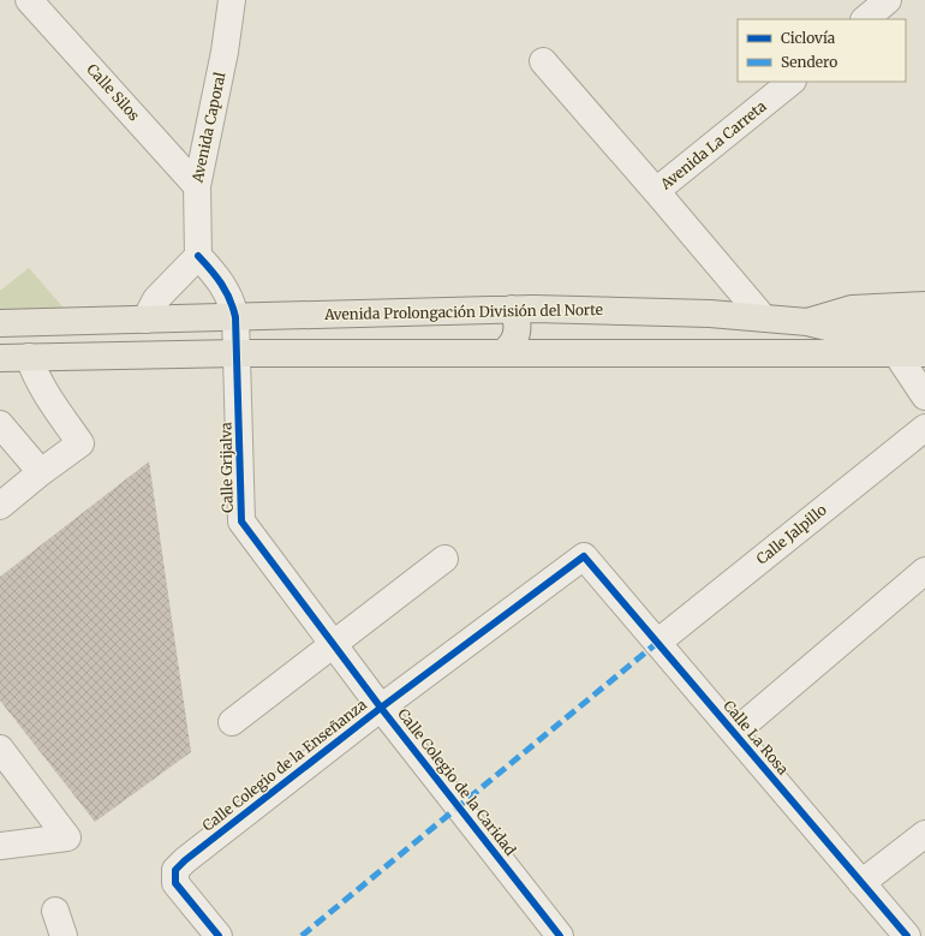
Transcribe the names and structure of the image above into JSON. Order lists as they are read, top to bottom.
{
  "streets": {
    "main road": ["Avenida Prolongación División del Norte"],
    "street": [
      "Calle Silos",
      "Avenida Caporal",
      "Avenida La Carreta",
      "Calle Grijalva",
      "Calle Jalpillo",
      "Calle La Rosa",
      "Calle Colegio de la Enseñanza",
      "Calle Colegio de la Caridad"
    ]
  },
  "crossings": [
    ["Calle Silos", "Avenida Caporal"],
    ["Avenida La Carreta", "Avenida Prolongación División del Norte"],
    ["Avenida Prolongación División del Norte", "Calle Grijalva"],
    ["Calle Grijalva", "Calle Colegio de la Caridad"],
    ["Calle Jalpillo", "Calle La Rosa"],
    ["Calle La Rosa", "Calle Colegio de la Enseñanza"],
    ["Calle Colegio de la Enseñanza", "Calle Colegio de la Caridad"]
  ],
  "legend": ["Ciclovía", "Sendero"]
}
